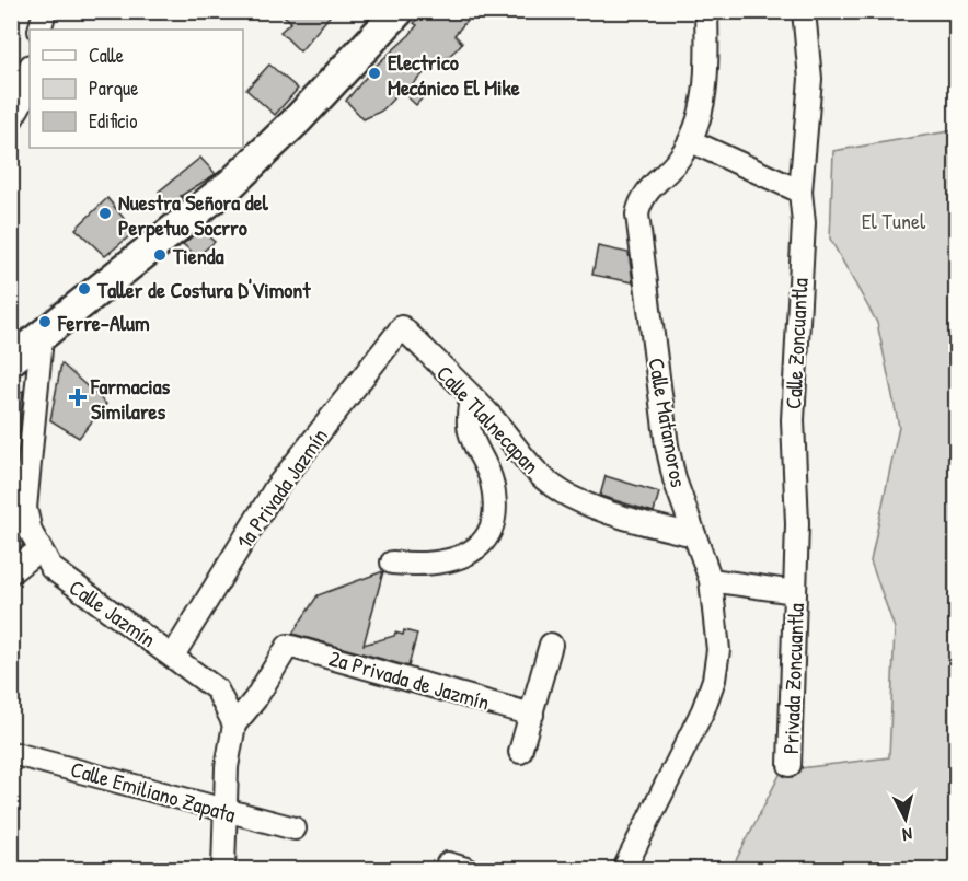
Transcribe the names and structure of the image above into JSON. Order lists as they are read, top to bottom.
{
  "streets": {
    "street": [
      "Calle Zoncuantla",
      "Calle Tlalnecapan",
      "Calle Matamoros",
      "1a Privada Jazmín",
      "Calle Jazmín",
      "Privada Zoncuantla",
      "2a Privada de Jazmín",
      "Calle Emiliano Zapata"
    ]
  },
  "crossings": [
    ["Calle Zoncuantla", "Privada Zoncuantla"],
    ["Calle Tlalnecapan", "Calle Matamoros"],
    ["Calle Tlalnecapan", "1a Privada Jazmín"],
    ["1a Privada Jazmín", "Calle Jazmín"],
    ["Calle Jazmín", "2a Privada de Jazmín"]
  ],
  "parks": ["El Tunel"],
  "places": {
    "other": [
      "Electrico Mecánico El Mike",
      "Nuestra Señora del Perpetuo Socrro",
      "Tienda",
      "Taller de Costura D'Vimont",
      "Ferre-Alum"
    ],
    "health": ["Farmacias Similares"]
  },
  "legend": ["Calle", "Parque", "Edificio"],
  "north": "bottom"
}
